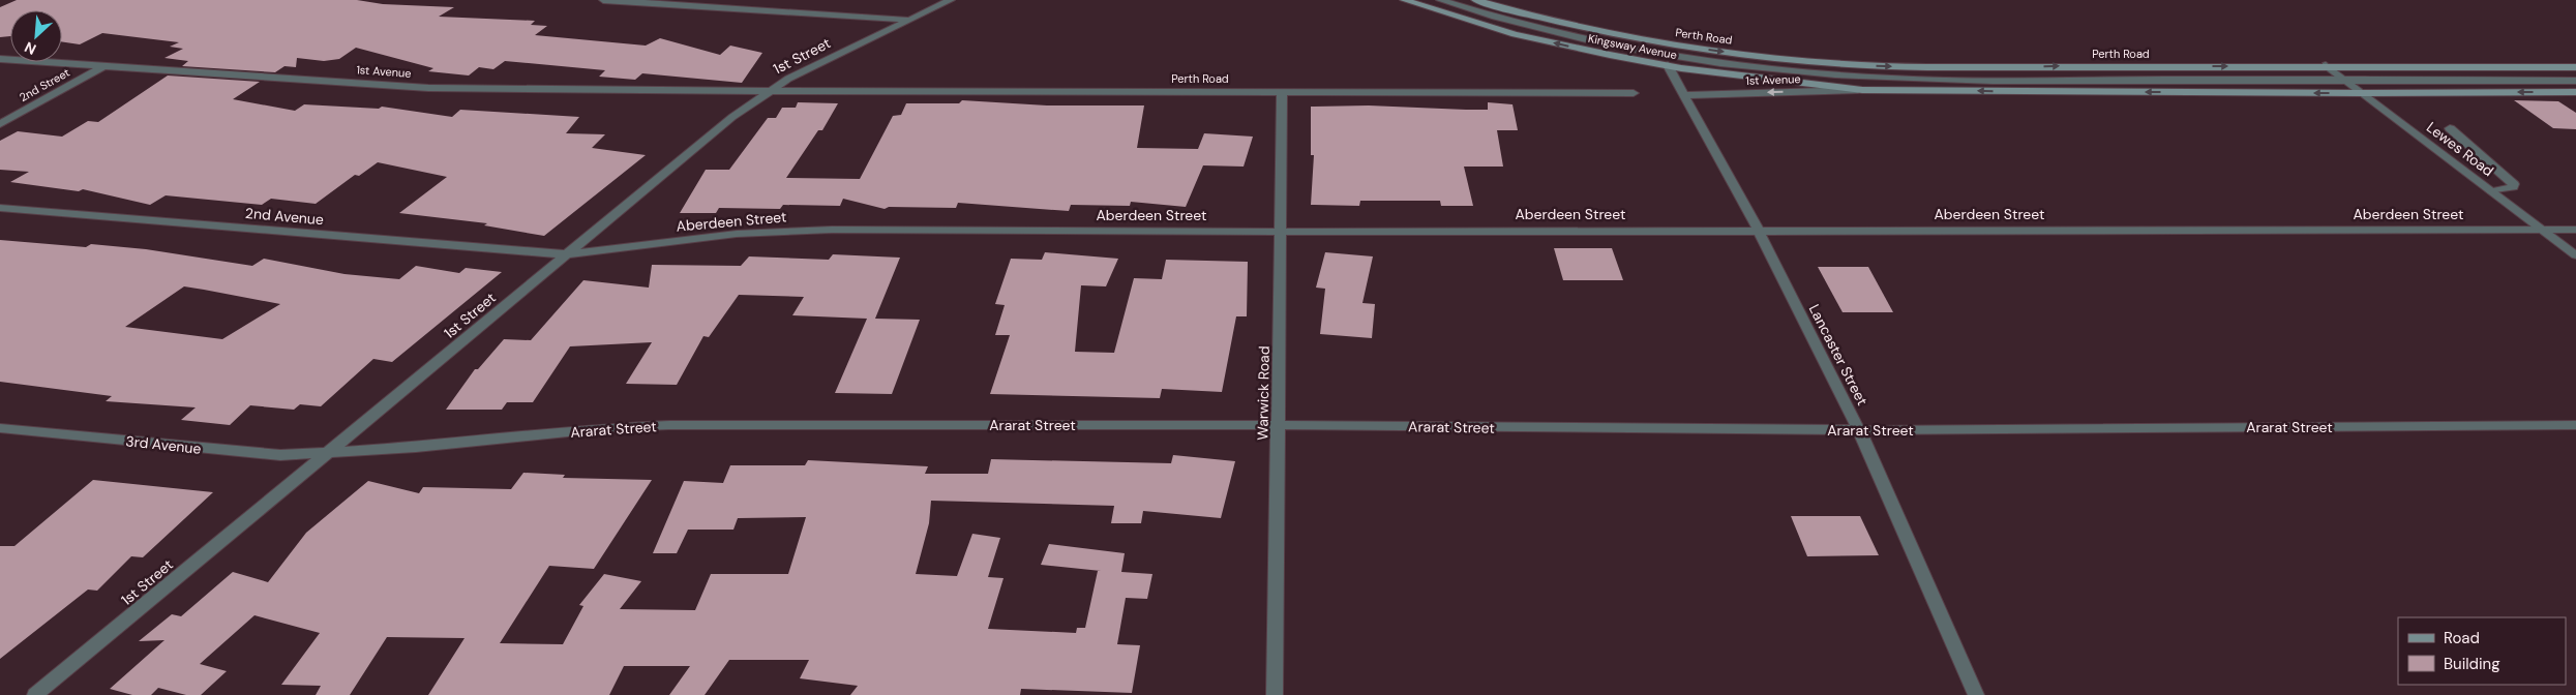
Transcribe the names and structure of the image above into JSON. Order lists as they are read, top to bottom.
{
  "streets": {
    "main road": ["Perth Road", "Kingsway Avenue"],
    "street": [
      "1st Street",
      "1st Avenue",
      "2nd Street",
      "Lewes Road",
      "Aberdeen Street",
      "2nd Avenue",
      "Lancaster Street",
      "Warwick Road",
      "Ararat Street",
      "3rd Avenue"
    ]
  },
  "crossings": [
    ["Perth Road", "Kingsway Avenue"],
    ["Perth Road", "1st Street"],
    ["Perth Road", "1st Avenue"],
    ["Perth Road", "Lewes Road"],
    ["Perth Road", "Warwick Road"],
    ["Kingsway Avenue", "1st Avenue"],
    ["Kingsway Avenue", "Lancaster Street"],
    ["1st Street", "1st Avenue"],
    ["1st Street", "Aberdeen Street"],
    ["1st Street", "2nd Avenue"],
    ["1st Street", "Ararat Street"],
    ["1st Street", "3rd Avenue"],
    ["1st Avenue", "2nd Street"],
    ["1st Avenue", "Lancaster Street"],
    ["Lewes Road", "Aberdeen Street"],
    ["Aberdeen Street", "2nd Avenue"],
    ["Aberdeen Street", "Lancaster Street"],
    ["Aberdeen Street", "Warwick Road"],
    ["Lancaster Street", "Ararat Street"],
    ["Warwick Road", "Ararat Street"],
    ["Ararat Street", "3rd Avenue"]
  ],
  "legend": ["Road", "Building"],
  "north": "bottom left"
}
